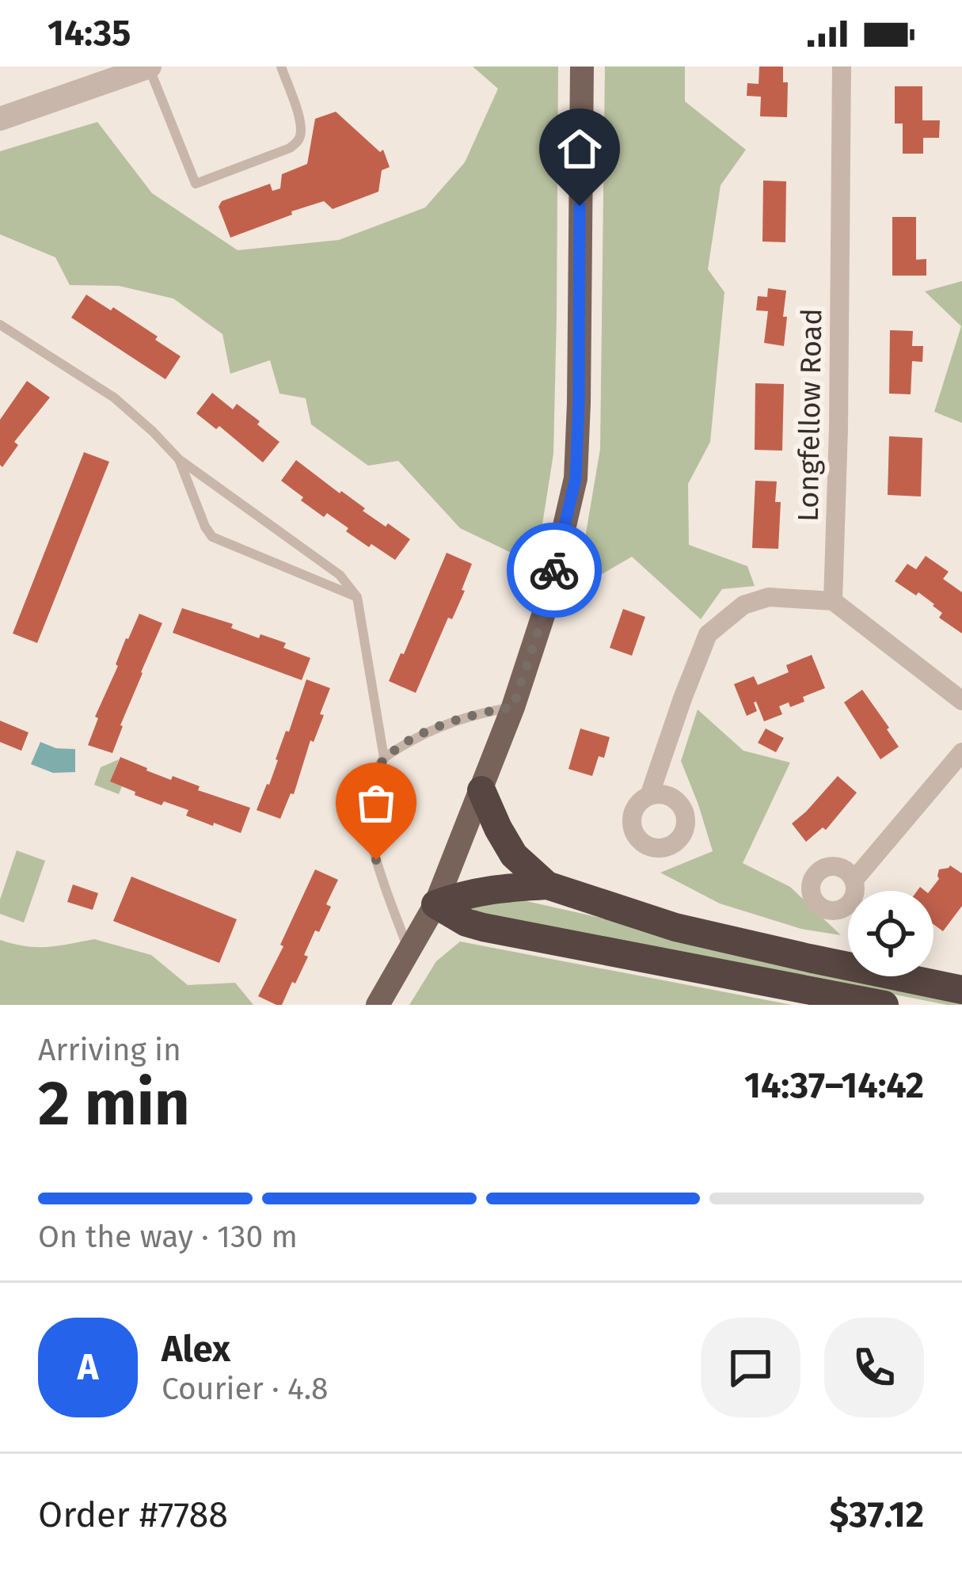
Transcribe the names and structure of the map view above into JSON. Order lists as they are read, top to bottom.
{
  "streets": {
    "street": ["Longfellow Road"]
  },
  "page": {
    "status": "14:35",
    "heading": ["2 min", "Arriving in", "14:37–14:42"],
    "panel": [
      "Alex",
      "Courier · 4.8",
      "Order #7788",
      "$37.12"
    ],
    "bar": "On the way · 130 m",
    "round": "A"
  }
}
